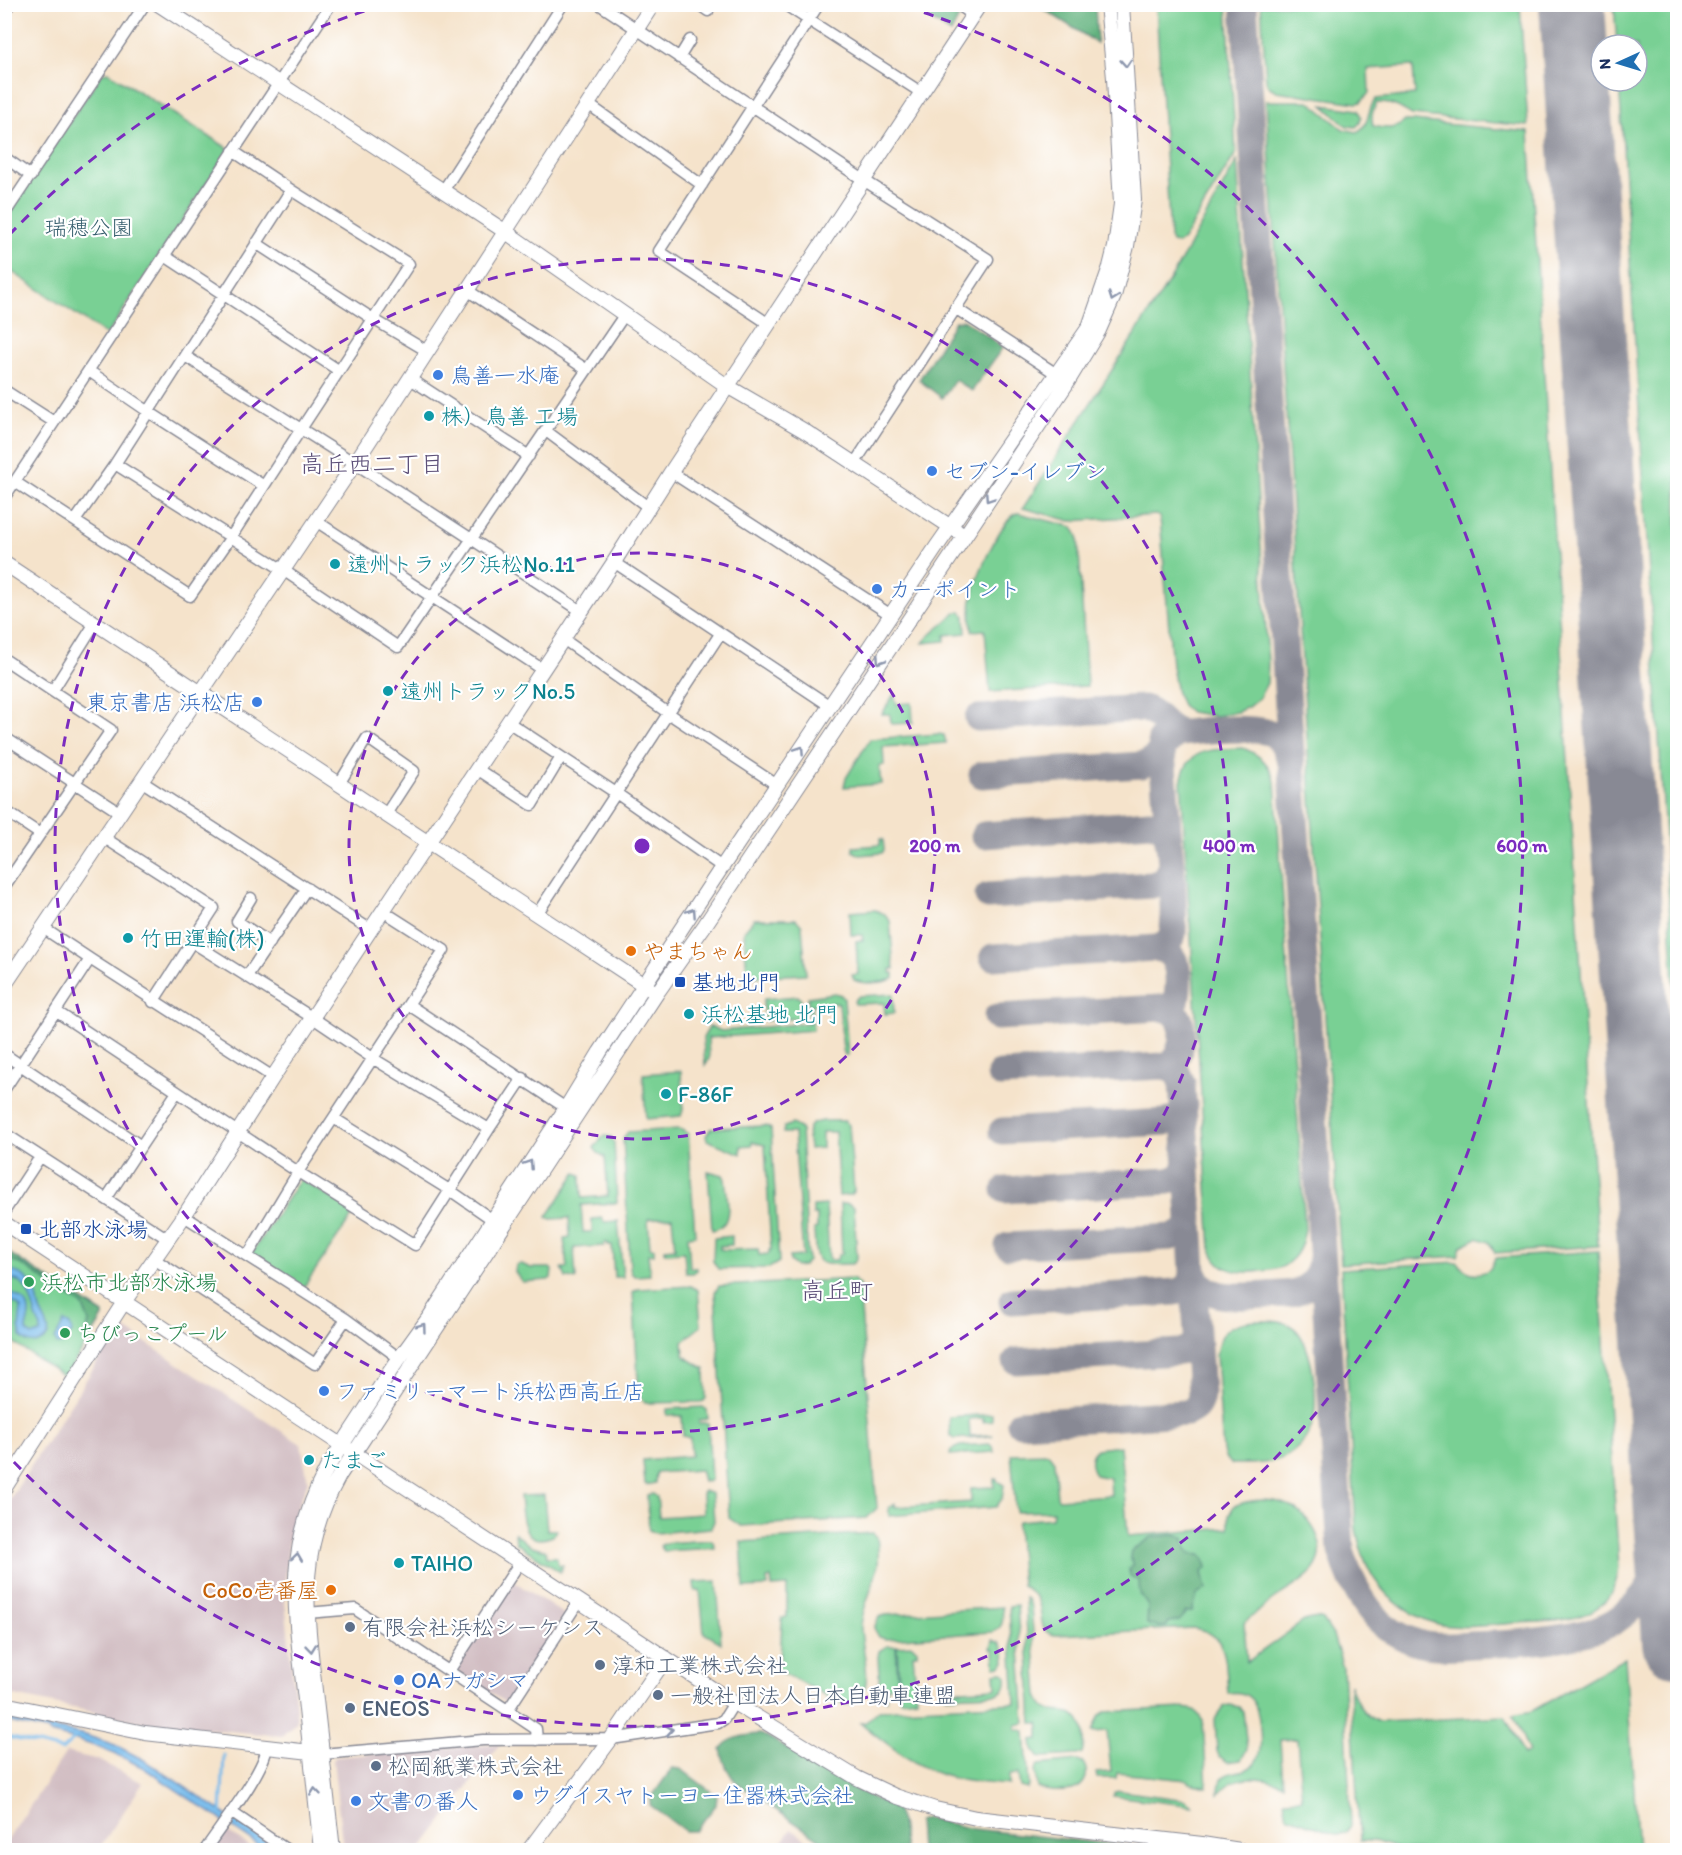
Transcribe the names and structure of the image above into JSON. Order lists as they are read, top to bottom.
{
  "districts": ["高丘西二丁目", "高丘町"],
  "parks": ["瑞穂公園"],
  "places": {
    "other": [
      "鳥善一水庵",
      "株）鳥善 工場",
      "セブン-イレブン",
      "遠州トラック浜松No.11",
      "カーポイント",
      "遠州トラックNo.5",
      "東京書店 浜松店",
      "竹田運輸(株)",
      "やまちゃん",
      "浜松基地 北門",
      "F-86F",
      "浜松市北部水泳場",
      "ちびっこプール",
      "ファミリーマート浜松西高丘店",
      "たまご",
      "TAIHO",
      "CoCo壱番屋",
      "有限会社浜松シーケンス",
      "淳和工業株式会社",
      "OAナガシマ",
      "一般社団法人日本自動車連盟",
      "ENEOS",
      "松岡紙業株式会社",
      "ウグイスヤトーヨー住器株式会社",
      "文書の番人"
    ],
    "transit": ["基地北門", "北部水泳場"]
  },
  "north": "left",
  "rings": ["200 m", "400 m", "600 m"]
}
